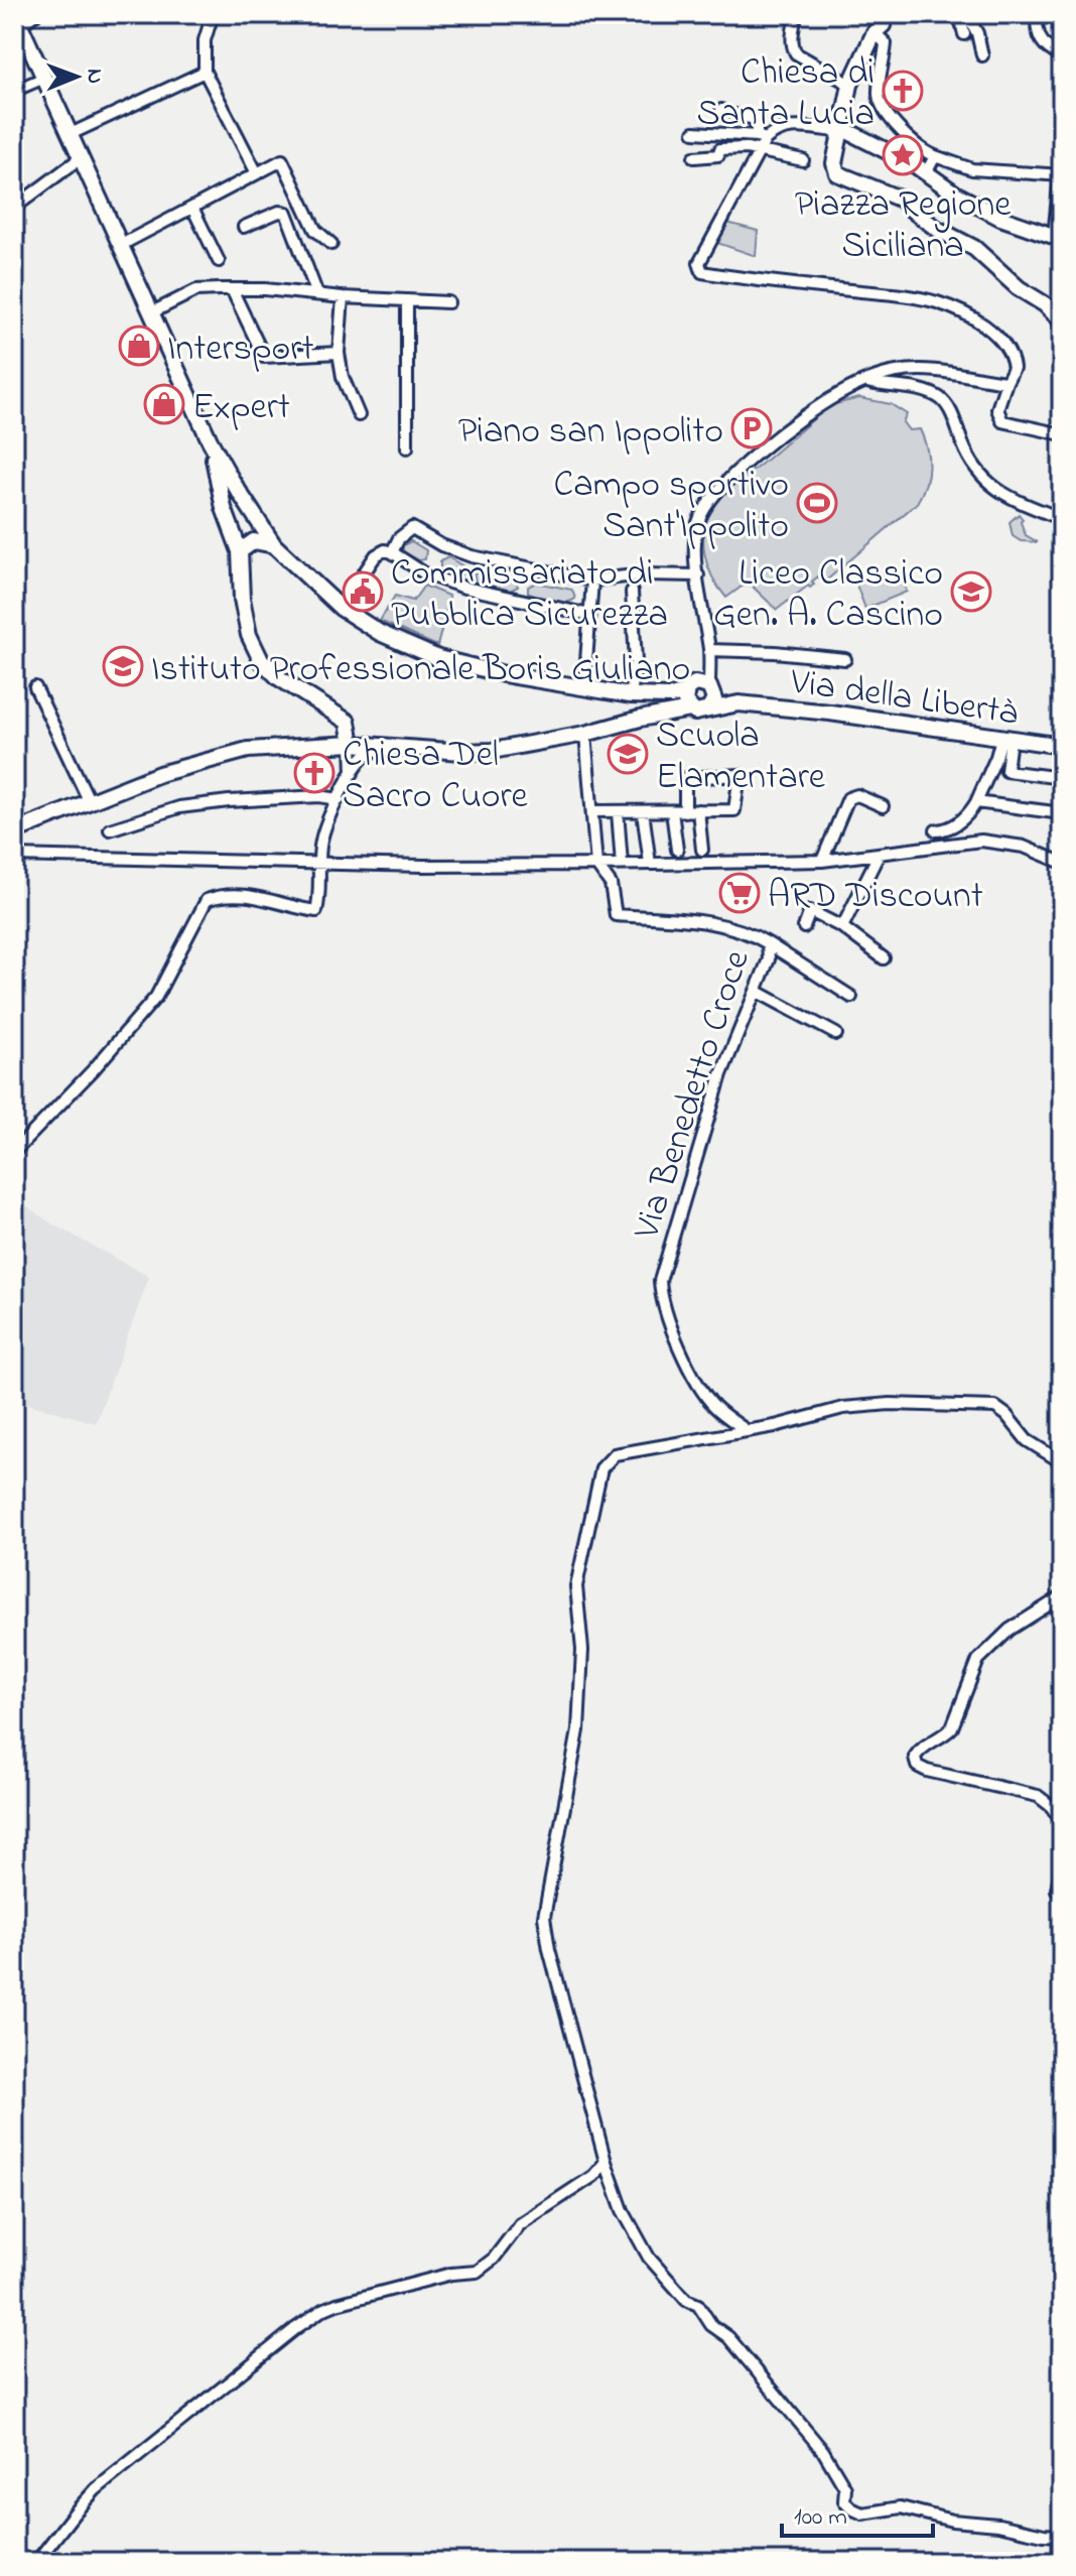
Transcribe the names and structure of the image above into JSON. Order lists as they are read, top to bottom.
{
  "streets": {
    "main road": ["Via della Libertà"],
    "street": ["Via Benedetto Croce"]
  },
  "places": {
    "church": ["Chiesa di Santa Lucia", "Chiesa Del Sacro Cuore"],
    "place": ["Piazza Regione Siciliana"],
    "shop": ["Intersport", "Expert"],
    "parking": ["Piano san Ippolito"],
    "sports": ["Campo sportivo Sant'Ippolito"],
    "public building": ["Commissariato di Pubblica Sicurezza"],
    "school or university": ["Liceo Classico Gen. A. Cascino", "Istituto Professionale Boris Giuliano", "Scuola Elamentare"],
    "supermarket": ["ARD Discount"]
  },
  "scale_bar": "100 m",
  "north": "right"
}
